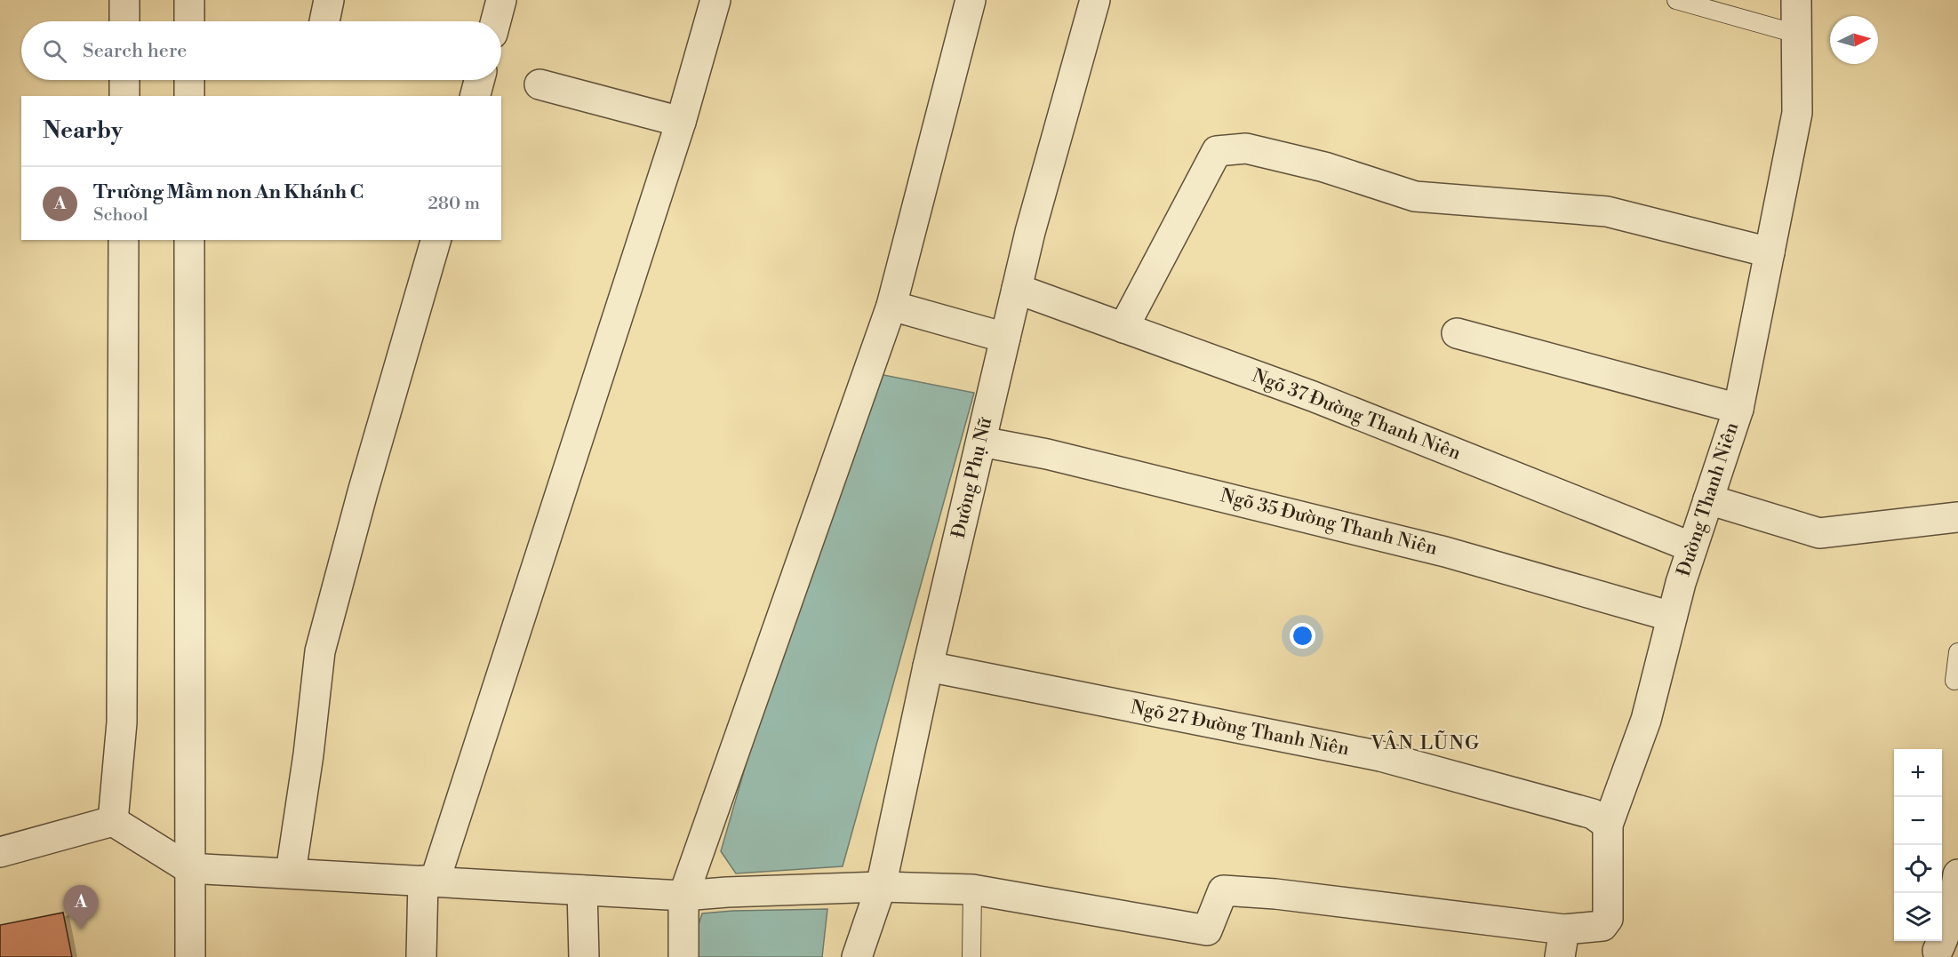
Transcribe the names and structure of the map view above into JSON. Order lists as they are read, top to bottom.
{
  "streets": {
    "street": [
      "Ngõ 37 Đường Thanh Niên",
      "Đường Phụ Nữ",
      "Đường Thanh Niên",
      "Ngõ 35 Đường Thanh Niên",
      "Ngõ 27 Đường Thanh Niên"
    ]
  },
  "crossings": [
    ["Ngõ 37 Đường Thanh Niên", "Đường Phụ Nữ"],
    ["Ngõ 37 Đường Thanh Niên", "Đường Thanh Niên"],
    ["Đường Phụ Nữ", "Ngõ 35 Đường Thanh Niên"],
    ["Đường Phụ Nữ", "Ngõ 27 Đường Thanh Niên"],
    ["Đường Thanh Niên", "Ngõ 35 Đường Thanh Niên"],
    ["Đường Thanh Niên", "Ngõ 27 Đường Thanh Niên"]
  ],
  "districts": ["VÂN LŨNG"],
  "north": "right",
  "page": {
    "search": "Search here",
    "heading": "Nearby",
    "list": [
      {
        "mark": "A",
        "name": "Trường Mầm non An Khánh C",
        "note": "School",
        "value": "280 m"
      }
    ],
    "map_buttons": ["+", "−"],
    "pins": "A"
  }
}
